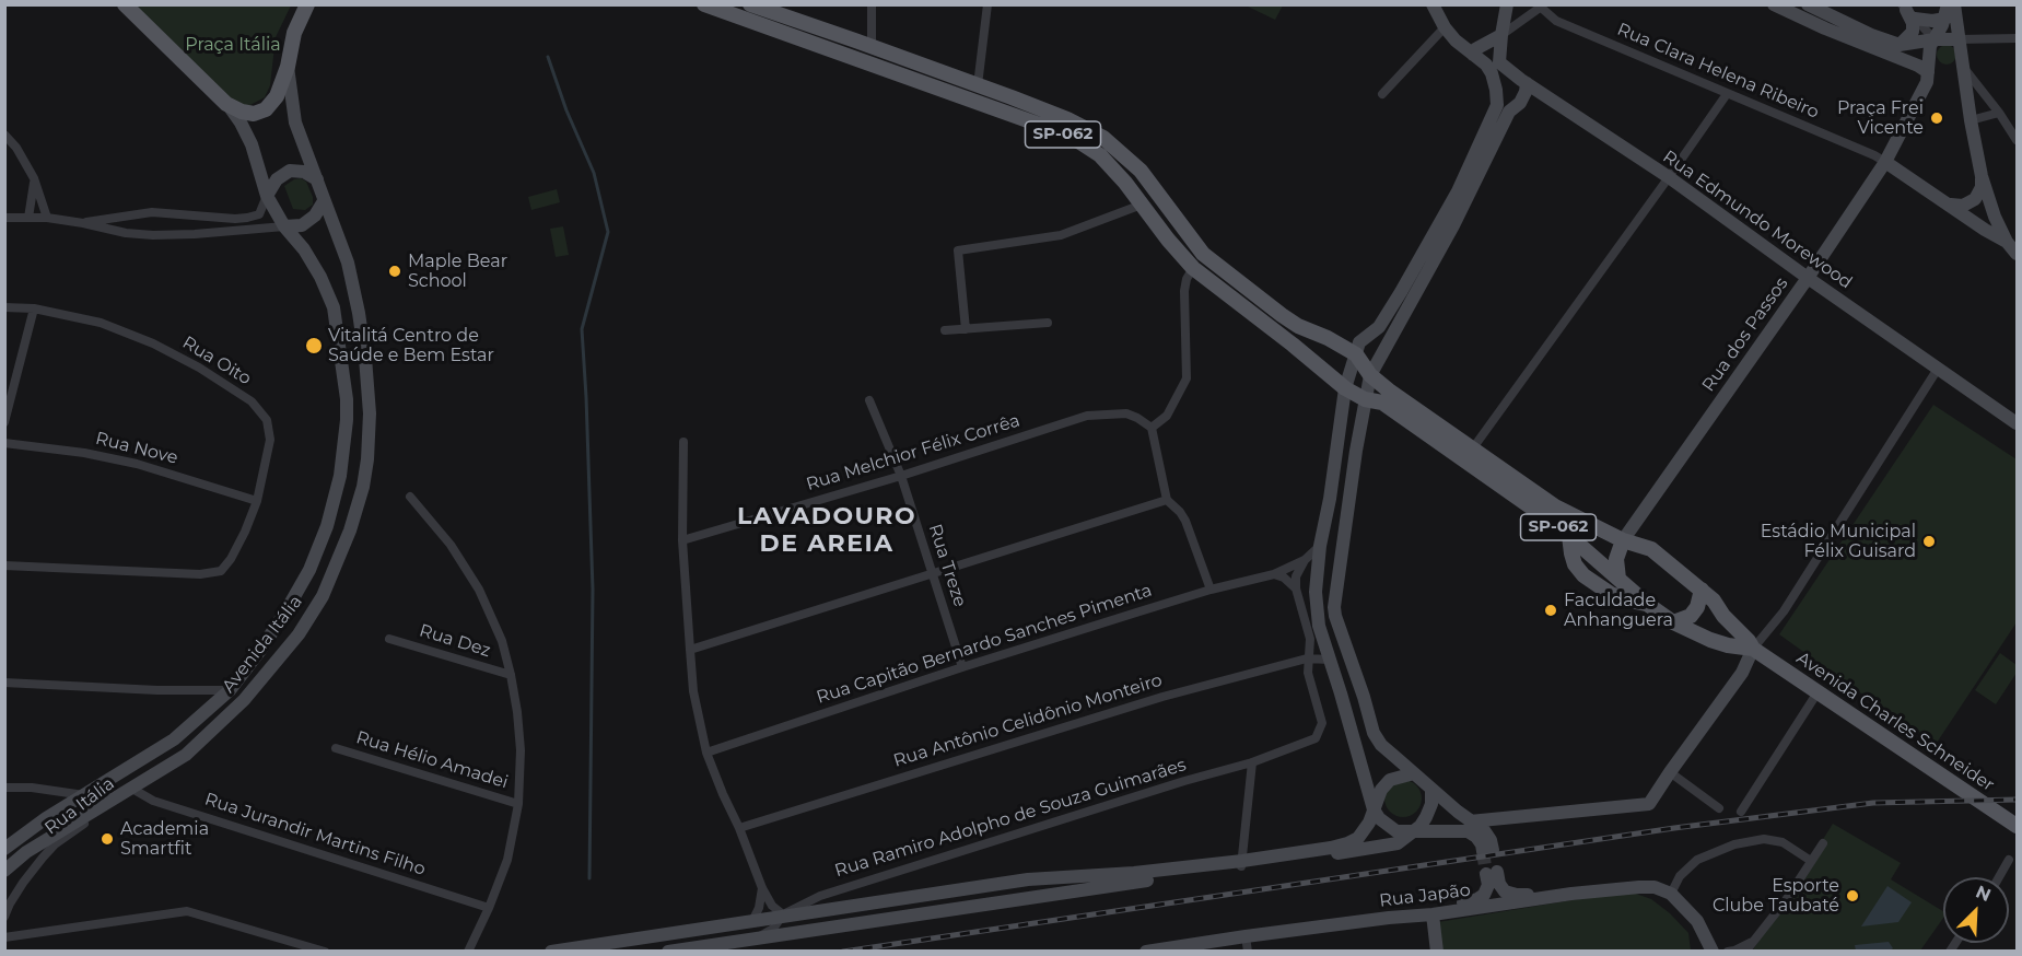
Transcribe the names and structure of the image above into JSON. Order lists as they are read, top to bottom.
{
  "streets": {
    "main road": ["SP-062", "Avenida Charles Schneider"],
    "street": [
      "Rua Clara Helena Ribeiro",
      "Rua Edmundo Morewood",
      "Rua dos Passos",
      "Rua Oito",
      "Rua Nove",
      "Rua Melchior Félix Corrêa",
      "Rua Treze",
      "Rua Dez",
      "Avenida Itália",
      "Rua Capitão Bernardo Sanches Pimenta",
      "Rua Antônio Celidônio Monteiro",
      "Rua Hélio Amadei",
      "Rua Itália",
      "Rua Ramiro Adolpho de Souza Guimarães",
      "Rua Jurandir Martins Filho",
      "Rua Japão"
    ]
  },
  "crossings": [
    ["Rua Clara Helena Ribeiro", "Rua dos Passos"],
    ["SP-062", "Rua dos Passos"],
    ["SP-062", "Avenida Charles Schneider"],
    ["Rua Edmundo Morewood", "Rua dos Passos"],
    ["Rua dos Passos", "Avenida Charles Schneider"],
    ["Rua Oito", "Rua Nove"],
    ["Rua Melchior Félix Corrêa", "Rua Treze"],
    ["Rua Treze", "Rua Capitão Bernardo Sanches Pimenta"],
    ["Avenida Itália", "Rua Itália"],
    ["Avenida Itália", "Rua Jurandir Martins Filho"],
    ["Rua Antônio Celidônio Monteiro", "Rua Ramiro Adolpho de Souza Guimarães"],
    ["Rua Itália", "Rua Jurandir Martins Filho"]
  ],
  "districts": ["LAVADOURO DE AREIA"],
  "parks": ["Praça Itália"],
  "places": [
    "Praça Frei Vicente",
    "Maple Bear School",
    "Vitalitá Centro de Saúde e Bem Estar",
    "Estádio Municipal Félix Guisard",
    "Faculdade Anhanguera",
    "Academia Smartfit",
    "Esporte Clube Taubaté"
  ],
  "north": "top right"
}
